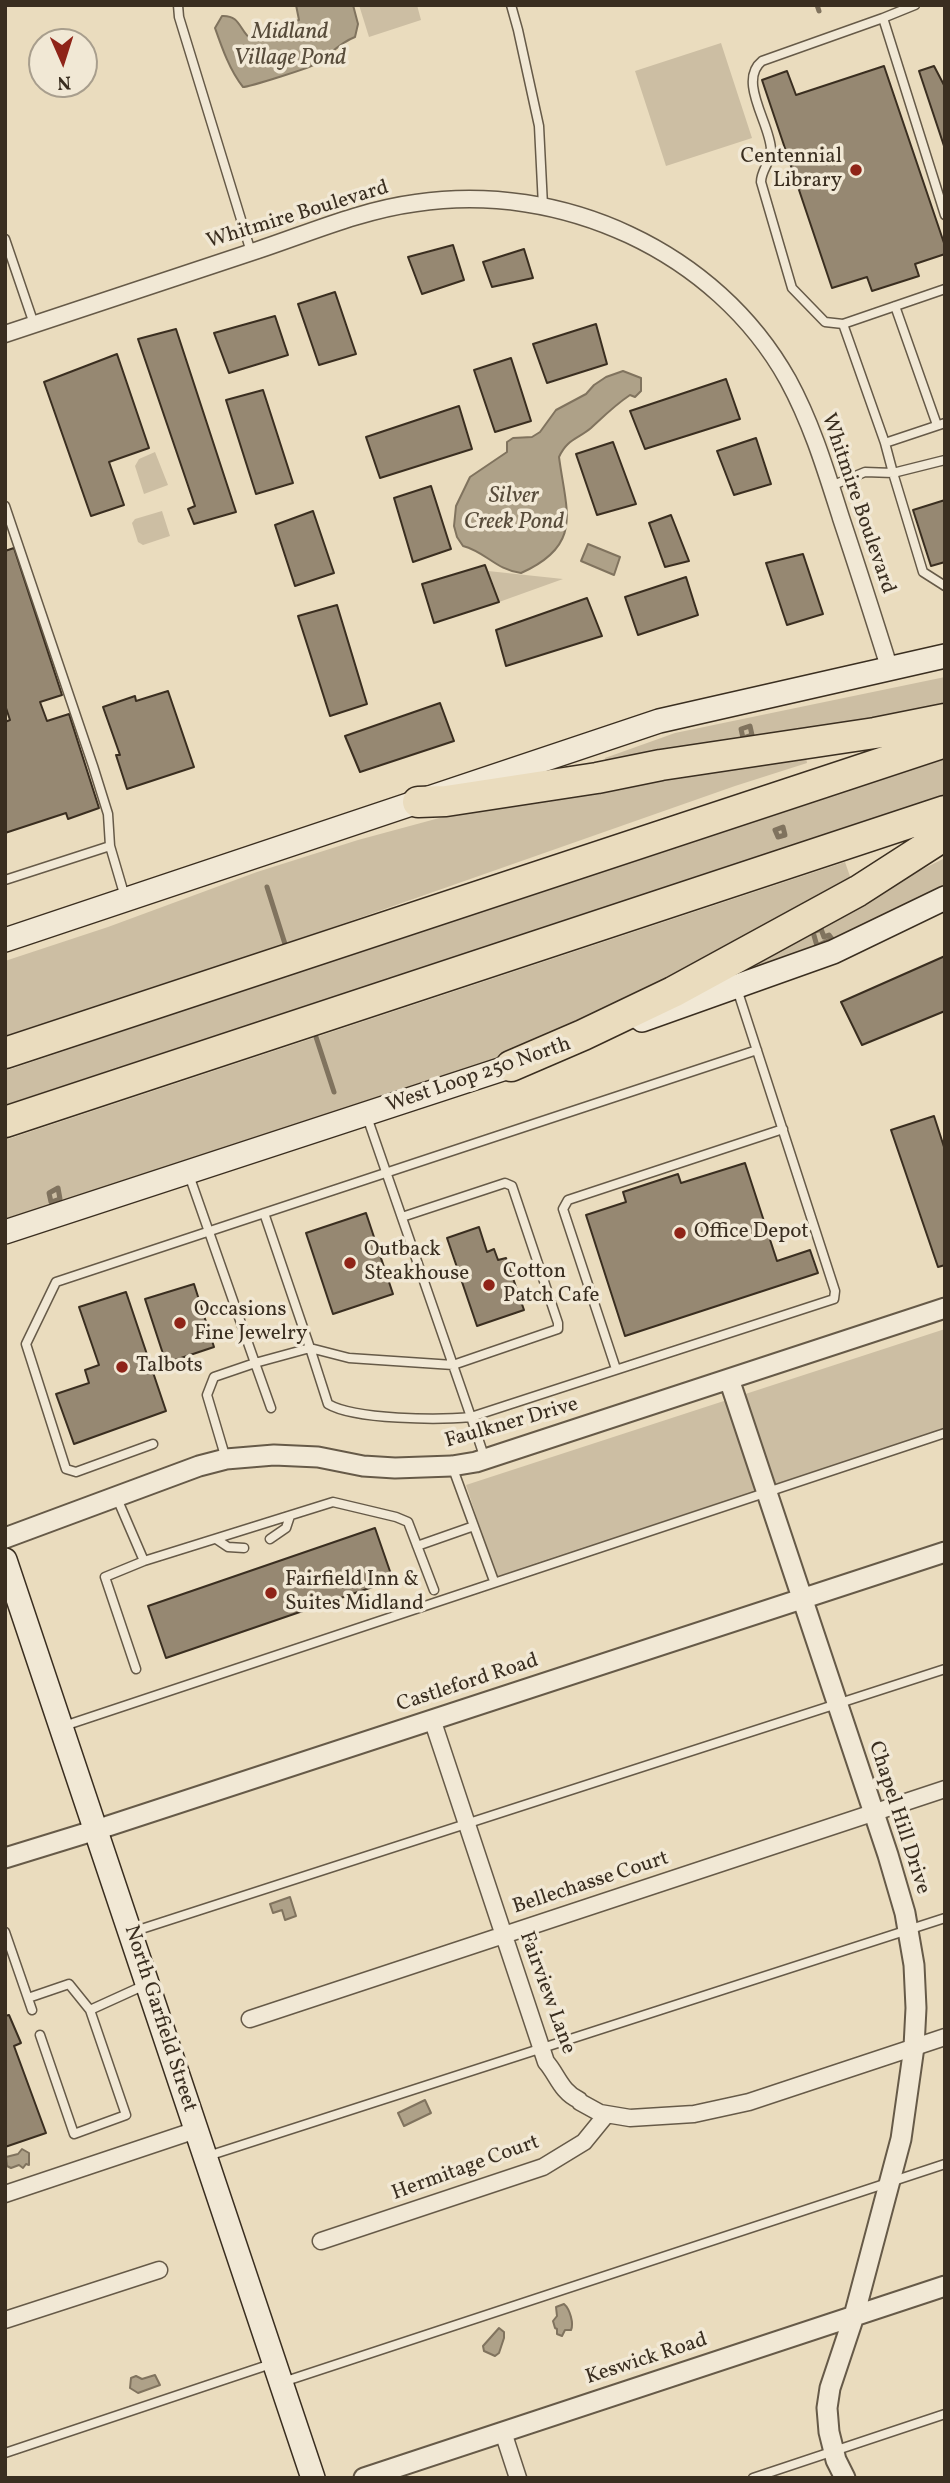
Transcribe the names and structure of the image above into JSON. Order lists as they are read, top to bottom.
{
  "streets": {
    "main road": ["West Loop 250 North", "North Garfield Street"],
    "street": [
      "Whitmire Boulevard",
      "Faulkner Drive",
      "Castleford Road",
      "Chapel Hill Drive",
      "Bellechasse Court",
      "Fairview Lane",
      "Hermitage Court",
      "Keswick Road"
    ]
  },
  "crossings": [
    ["Faulkner Drive", "Chapel Hill Drive"],
    ["Castleford Road", "Chapel Hill Drive"],
    ["Castleford Road", "Fairview Lane"],
    ["Castleford Road", "North Garfield Street"],
    ["Chapel Hill Drive", "Bellechasse Court"],
    ["Chapel Hill Drive", "Fairview Lane"],
    ["Chapel Hill Drive", "Keswick Road"],
    ["Bellechasse Court", "Fairview Lane"],
    ["Fairview Lane", "Hermitage Court"]
  ],
  "water": ["Midland Village Pond", "Silver Creek Pond"],
  "places": [
    "Centennial Library",
    "Office Depot",
    "Outback Steakhouse",
    "Cotton Patch Cafe",
    "Occasions Fine Jewelry",
    "Talbots",
    "Fairfield Inn & Suites Midland"
  ],
  "north": "bottom"
}
